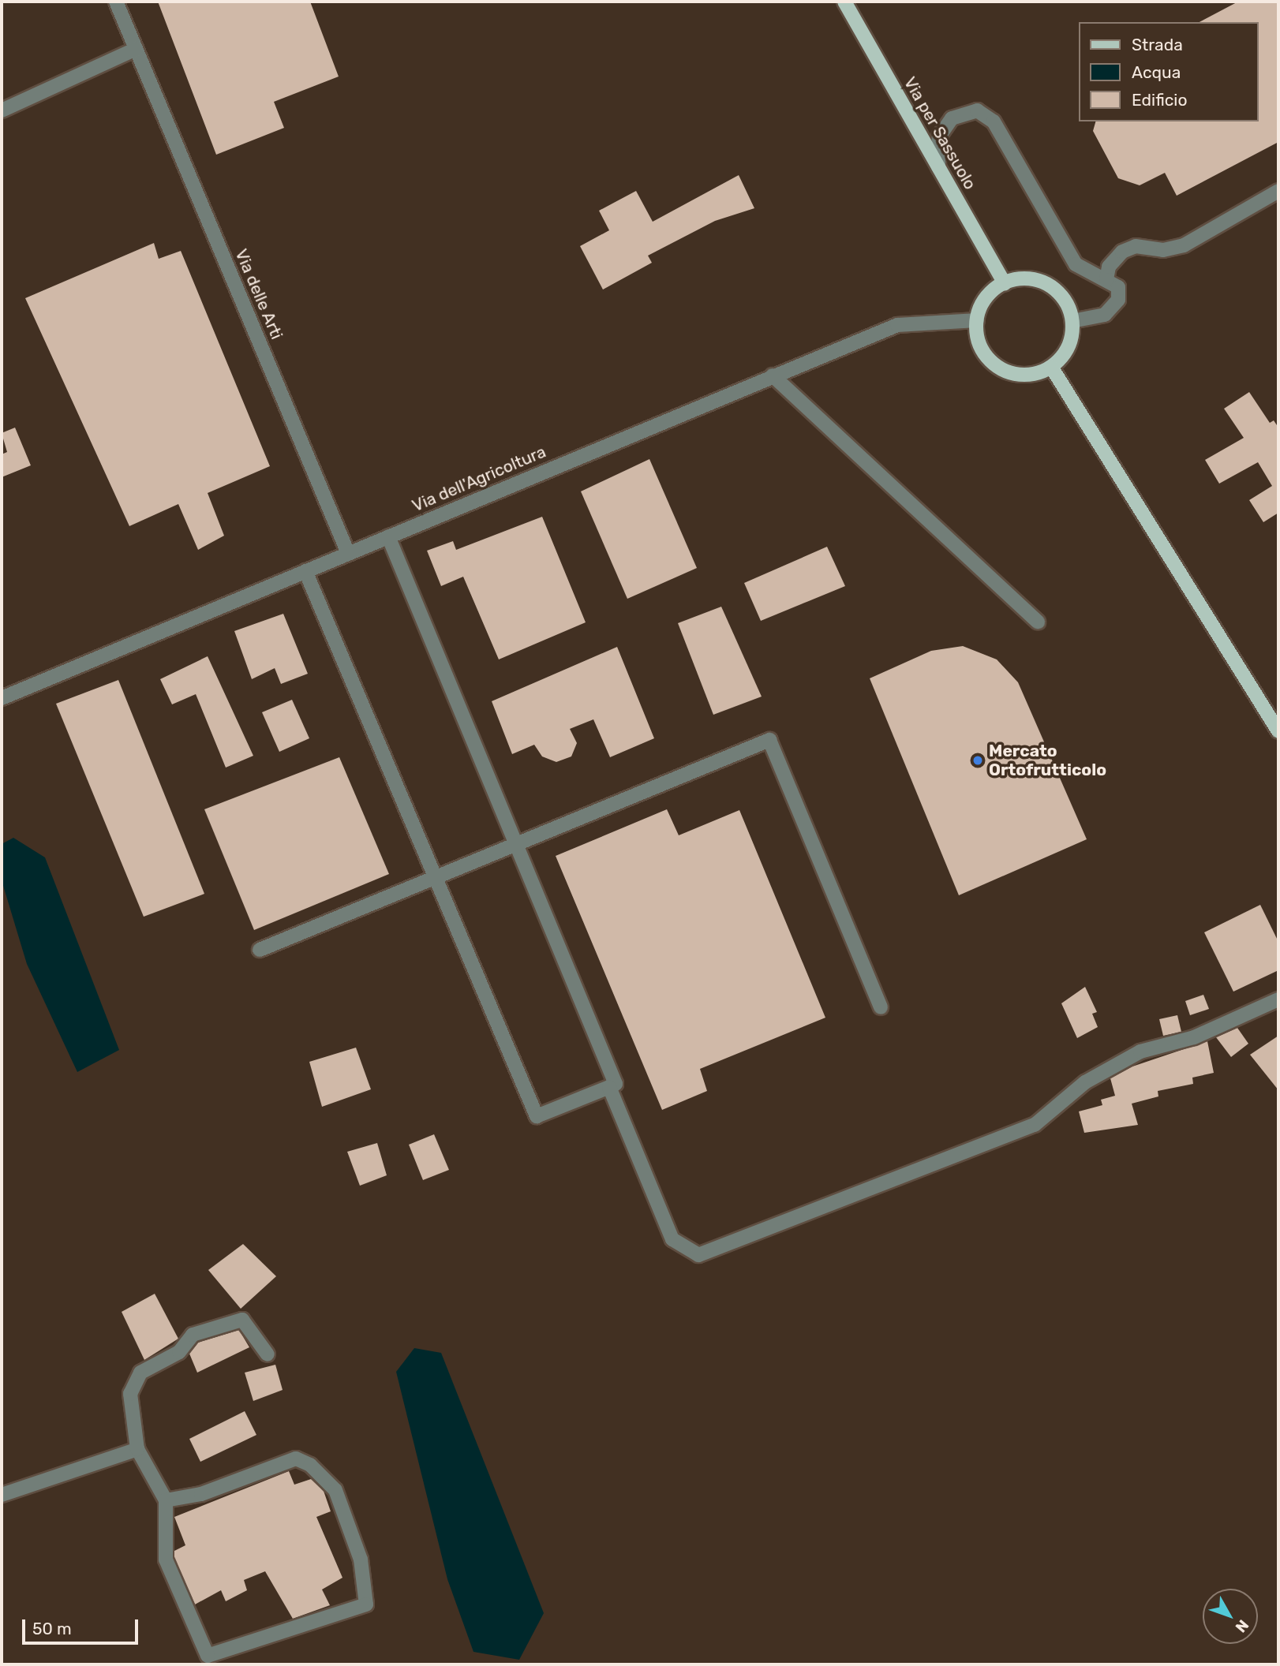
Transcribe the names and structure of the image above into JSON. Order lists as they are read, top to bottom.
{
  "streets": {
    "main road": ["Via per Sassuolo"],
    "street": ["Via delle Arti", "Via dell'Agricoltura"]
  },
  "crossings": [
    ["Via per Sassuolo", "Via dell'Agricoltura"],
    ["Via delle Arti", "Via dell'Agricoltura"]
  ],
  "places": ["Mercato Ortofrutticolo"],
  "legend": ["Strada", "Acqua", "Edificio"],
  "scale_bar": "50 m",
  "north": "bottom right"
}
